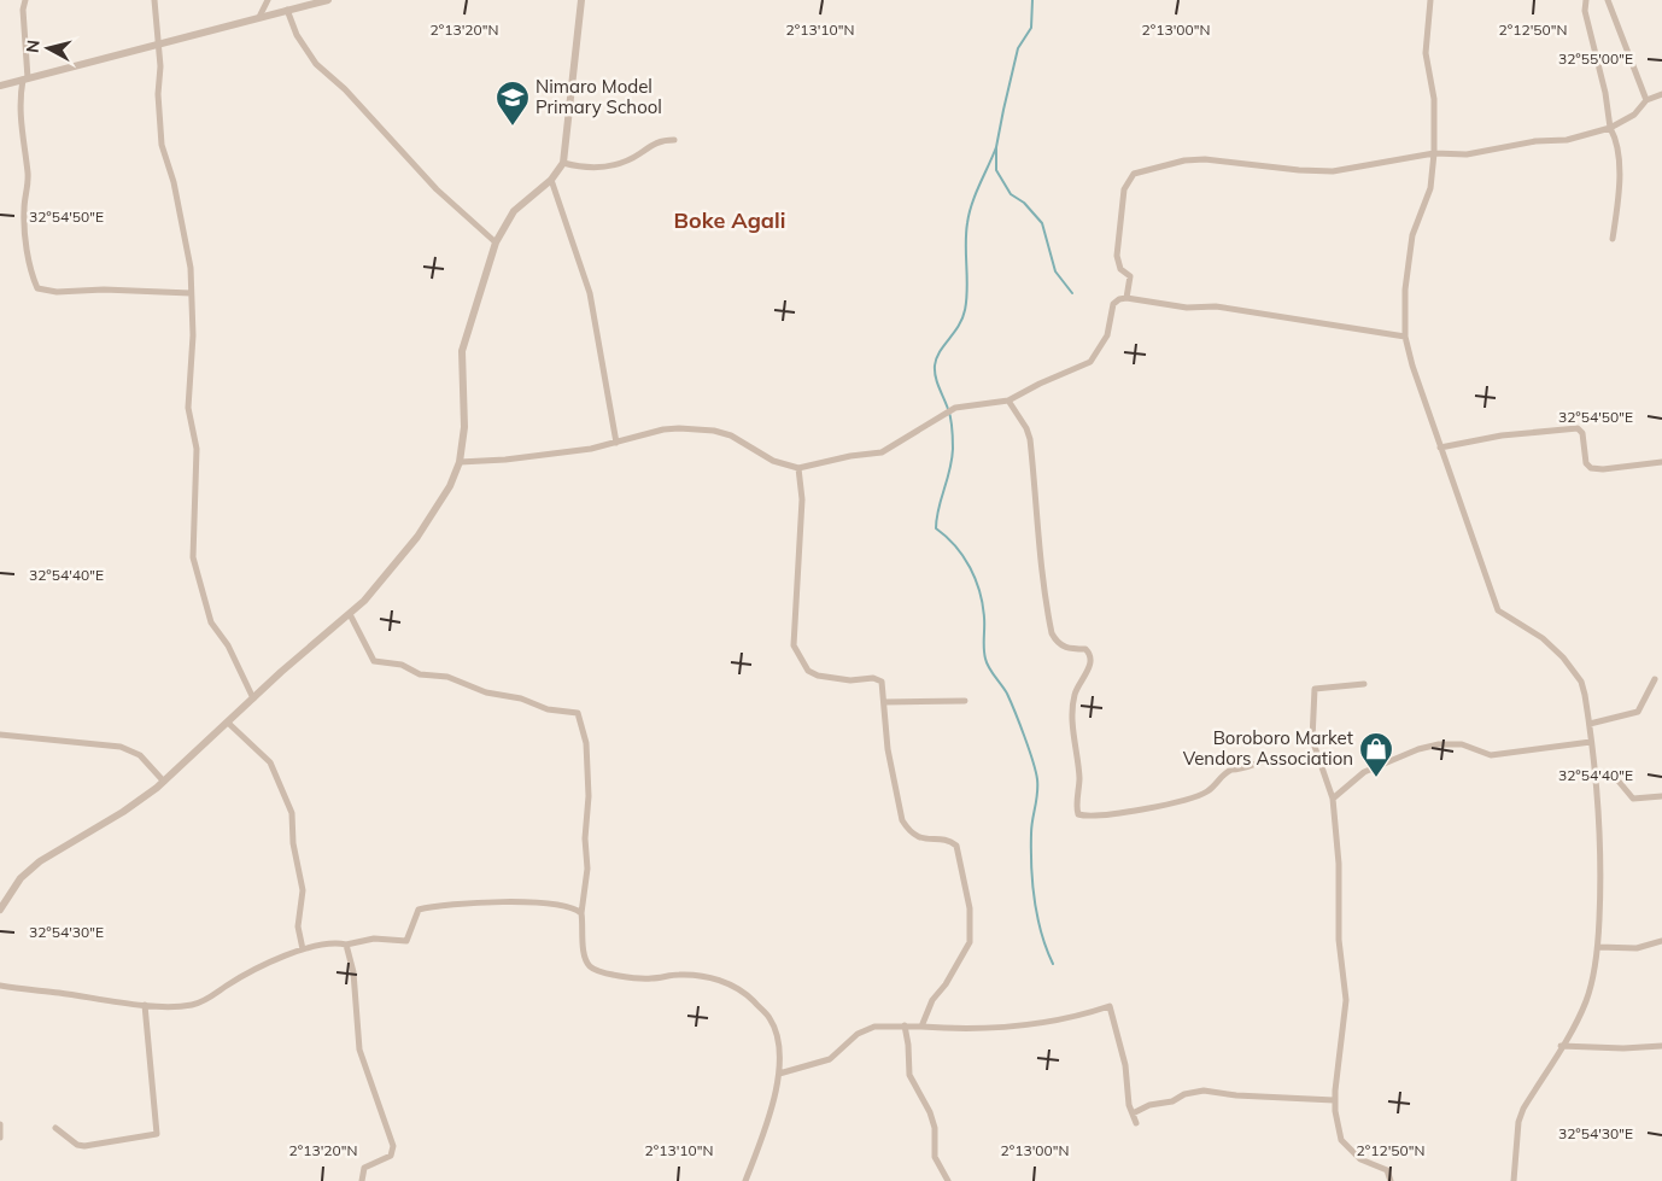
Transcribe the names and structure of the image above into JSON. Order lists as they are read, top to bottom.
{
  "districts": ["Boke Agali"],
  "places": {
    "school or university": ["Nimaro Model Primary School"],
    "shop": ["Boroboro Market Vendors Association"]
  },
  "north": "left",
  "coordinates": [
    "2°13'20\"N",
    "2°13'10\"N",
    "2°13'00\"N",
    "2°12'50\"N",
    "32°55'00\"E",
    "32°54'50\"E",
    "32°54'40\"E",
    "32°54'30\"E"
  ]
}
